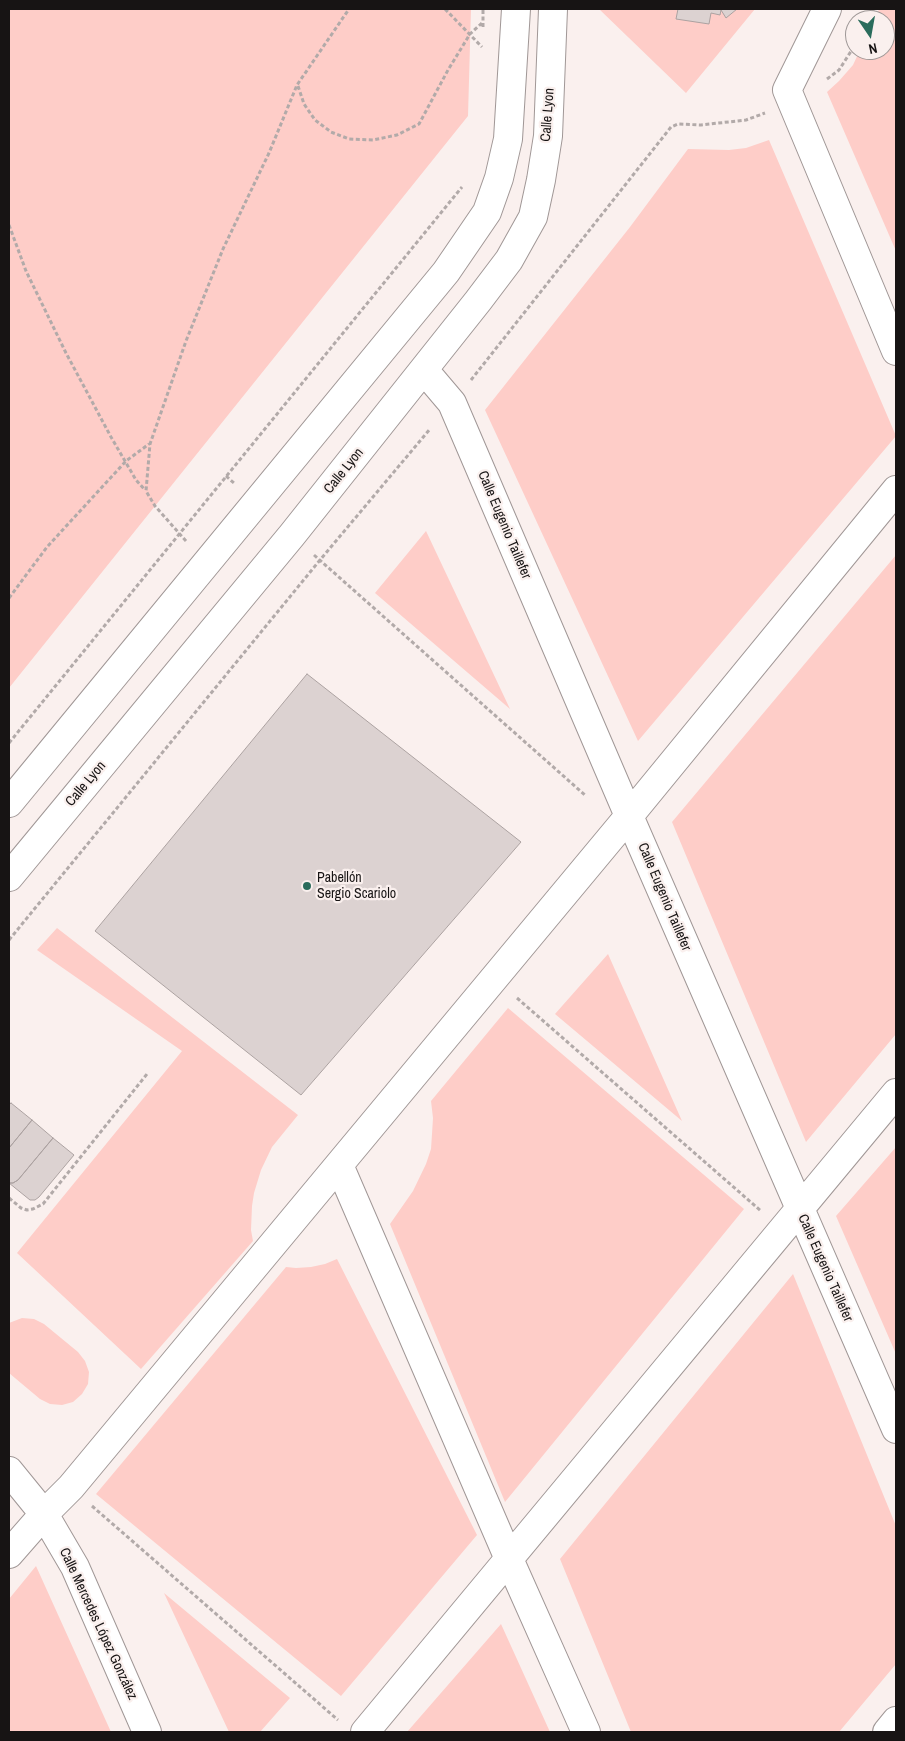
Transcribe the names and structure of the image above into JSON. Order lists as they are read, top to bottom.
{
  "streets": {
    "street": ["Calle Lyon", "Calle Eugenio Taillefer", "Calle Mercedes López González"]
  },
  "crossings": [
    ["Calle Lyon", "Calle Eugenio Taillefer"]
  ],
  "places": ["Pabellón Sergio Scariolo"],
  "north": "bottom"
}
